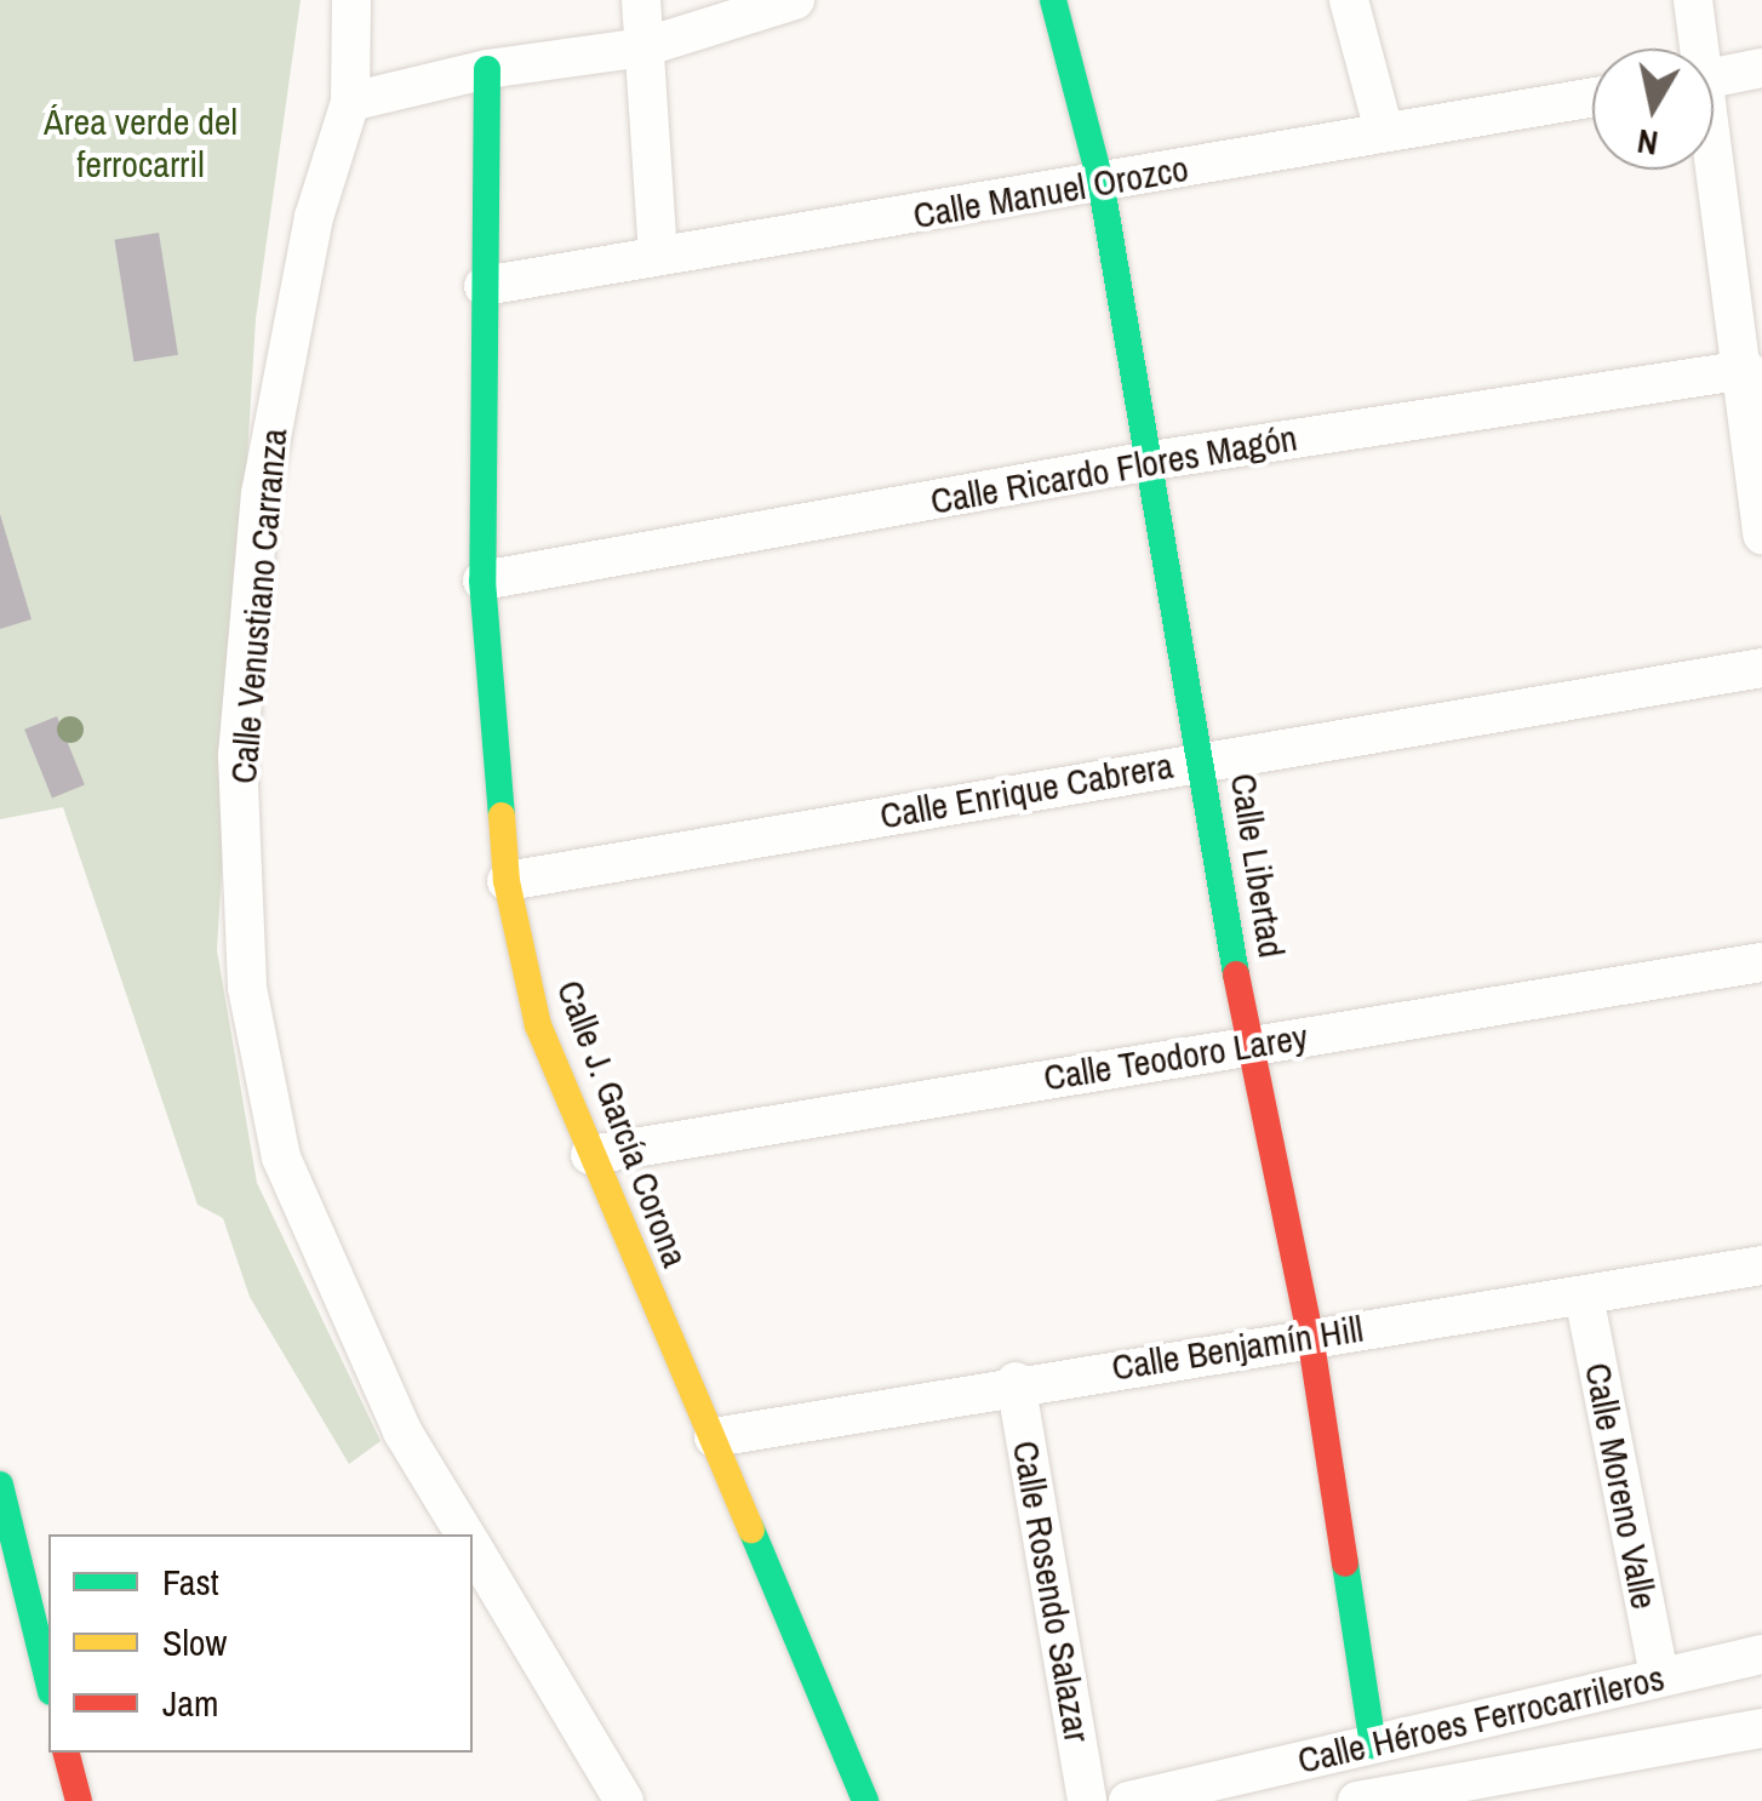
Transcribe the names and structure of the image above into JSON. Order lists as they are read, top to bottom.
{
  "streets": {
    "street": [
      "Calle Manuel Orozco",
      "Calle Ricardo Flores Magón",
      "Calle Venustiano Carranza",
      "Calle Enrique Cabrera",
      "Calle Libertad",
      "Calle Teodoro Larey",
      "Calle J. García Corona",
      "Calle Benjamín Hill",
      "Calle Moreno Valle",
      "Calle Rosendo Salazar",
      "Calle Héroes Ferrocarrileros"
    ]
  },
  "crossings": [
    ["Calle Manuel Orozco", "Calle Libertad"],
    ["Calle Manuel Orozco", "Calle J. García Corona"],
    ["Calle Ricardo Flores Magón", "Calle Libertad"],
    ["Calle Ricardo Flores Magón", "Calle J. García Corona"],
    ["Calle Enrique Cabrera", "Calle Libertad"],
    ["Calle Enrique Cabrera", "Calle J. García Corona"],
    ["Calle Libertad", "Calle Teodoro Larey"],
    ["Calle Libertad", "Calle Benjamín Hill"],
    ["Calle Libertad", "Calle Héroes Ferrocarrileros"],
    ["Calle Teodoro Larey", "Calle J. García Corona"],
    ["Calle J. García Corona", "Calle Benjamín Hill"],
    ["Calle Benjamín Hill", "Calle Moreno Valle"],
    ["Calle Benjamín Hill", "Calle Rosendo Salazar"],
    ["Calle Moreno Valle", "Calle Héroes Ferrocarrileros"]
  ],
  "parks": ["Área verde del ferrocarril"],
  "legend": ["Fast", "Slow", "Jam"],
  "north": "bottom"
}
